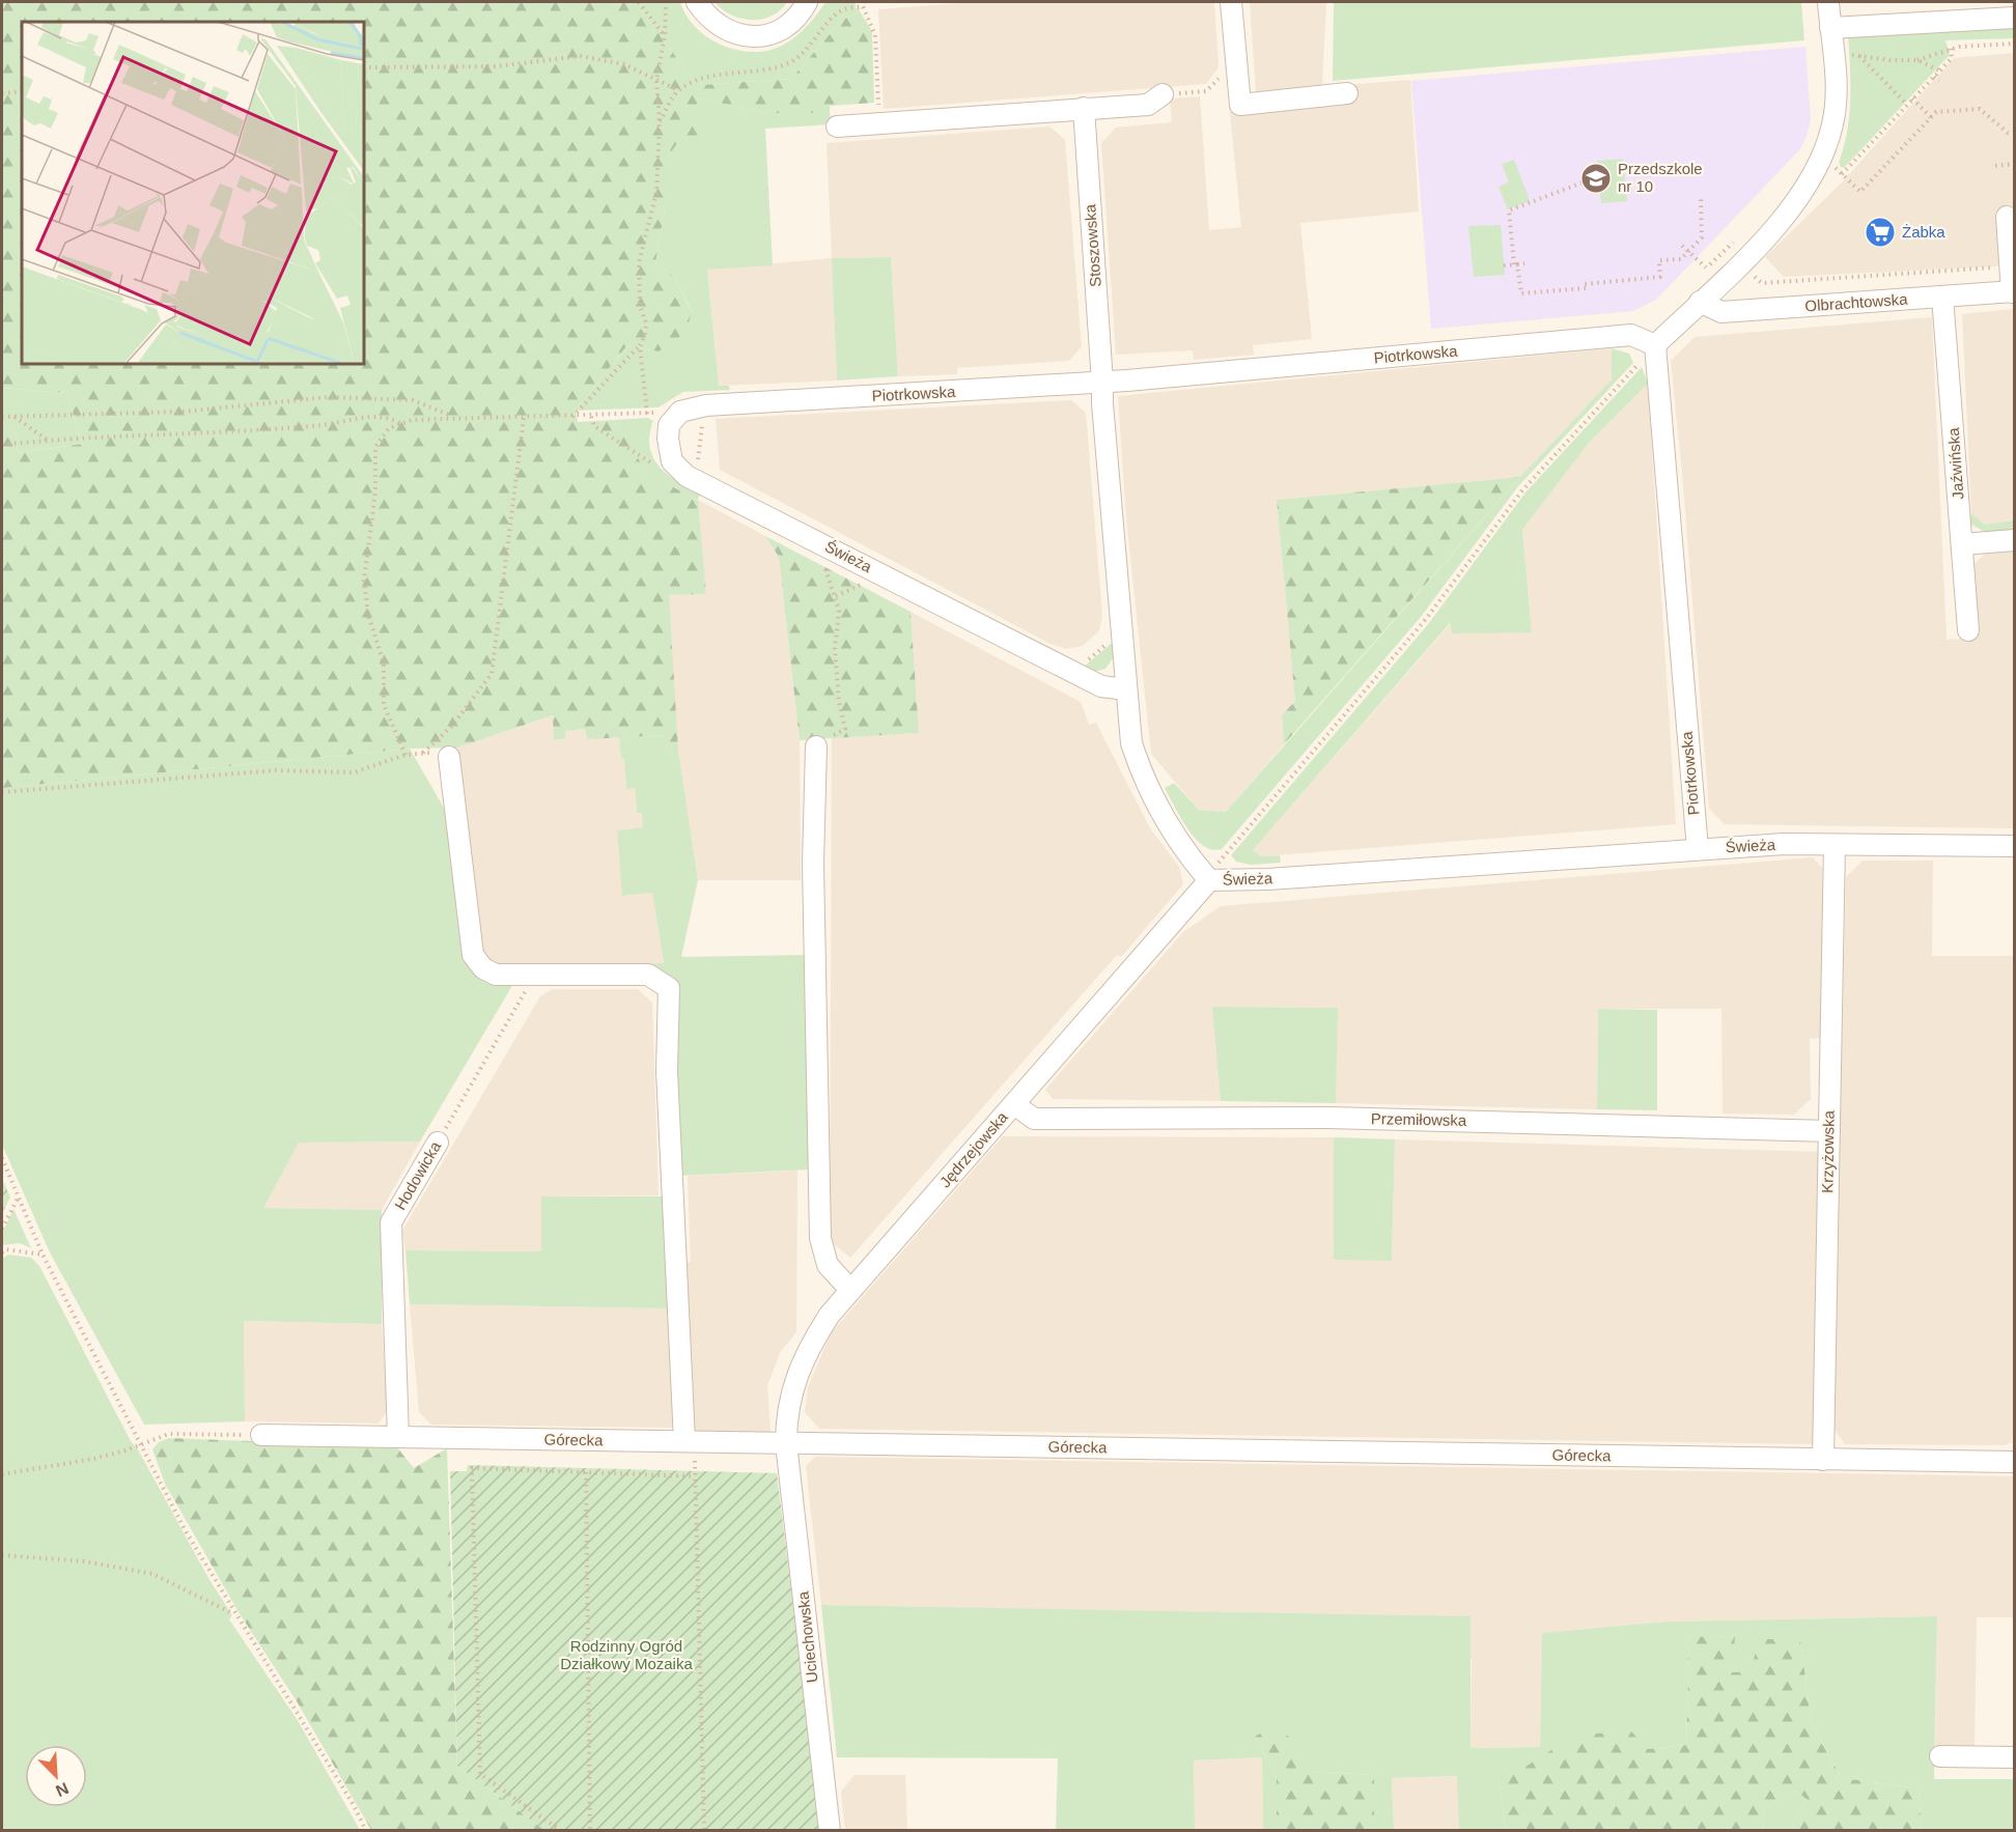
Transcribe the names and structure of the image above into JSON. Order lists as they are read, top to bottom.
{
  "streets": {
    "street": [
      "Stoszowska",
      "Olbrachtowska",
      "Piotrkowska",
      "Jaźwińska",
      "Świeża",
      "Przemiłowska",
      "Jędrzejowska",
      "Krzyżowska",
      "Hodowicka",
      "Górecka",
      "Uciechowska"
    ]
  },
  "crossings": [
    ["Stoszowska", "Piotrkowska"],
    ["Stoszowska", "Świeża"],
    ["Olbrachtowska", "Jaźwińska"],
    ["Piotrkowska", "Świeża"],
    ["Świeża", "Jędrzejowska"],
    ["Świeża", "Krzyżowska"],
    ["Przemiłowska", "Jędrzejowska"],
    ["Przemiłowska", "Krzyżowska"],
    ["Jędrzejowska", "Górecka"],
    ["Jędrzejowska", "Uciechowska"],
    ["Krzyżowska", "Górecka"],
    ["Hodowicka", "Górecka"],
    ["Górecka", "Uciechowska"]
  ],
  "parks": ["Rodzinny Ogród Działkowy Mozaika"],
  "places": {
    "school or university": ["Przedszkole nr 10"],
    "supermarket": ["Żabka"]
  },
  "north": "bottom right"
}
